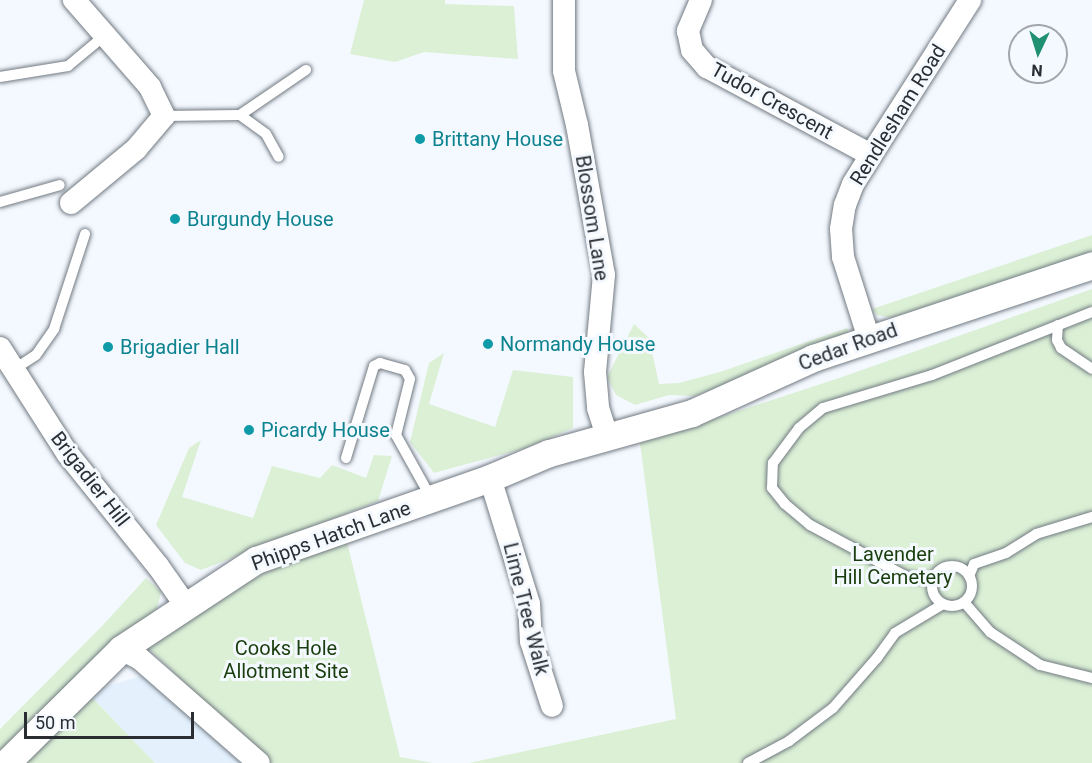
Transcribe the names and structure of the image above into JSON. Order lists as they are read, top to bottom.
{
  "streets": {
    "street": [
      "Tudor Crescent",
      "Rendlesham Road",
      "Blossom Lane",
      "Cedar Road",
      "Brigadier Hill",
      "Phipps Hatch Lane",
      "Lime Tree Walk"
    ]
  },
  "crossings": [
    ["Tudor Crescent", "Rendlesham Road"],
    ["Rendlesham Road", "Cedar Road"],
    ["Blossom Lane", "Cedar Road"],
    ["Blossom Lane", "Phipps Hatch Lane"],
    ["Cedar Road", "Phipps Hatch Lane"],
    ["Brigadier Hill", "Phipps Hatch Lane"],
    ["Phipps Hatch Lane", "Lime Tree Walk"]
  ],
  "parks": ["Lavender Hill Cemetery", "Cooks Hole Allotment Site"],
  "places": [
    "Brittany House",
    "Burgundy House",
    "Normandy House",
    "Brigadier Hall",
    "Picardy House"
  ],
  "scale_bar": "50 m",
  "north": "bottom"
}
